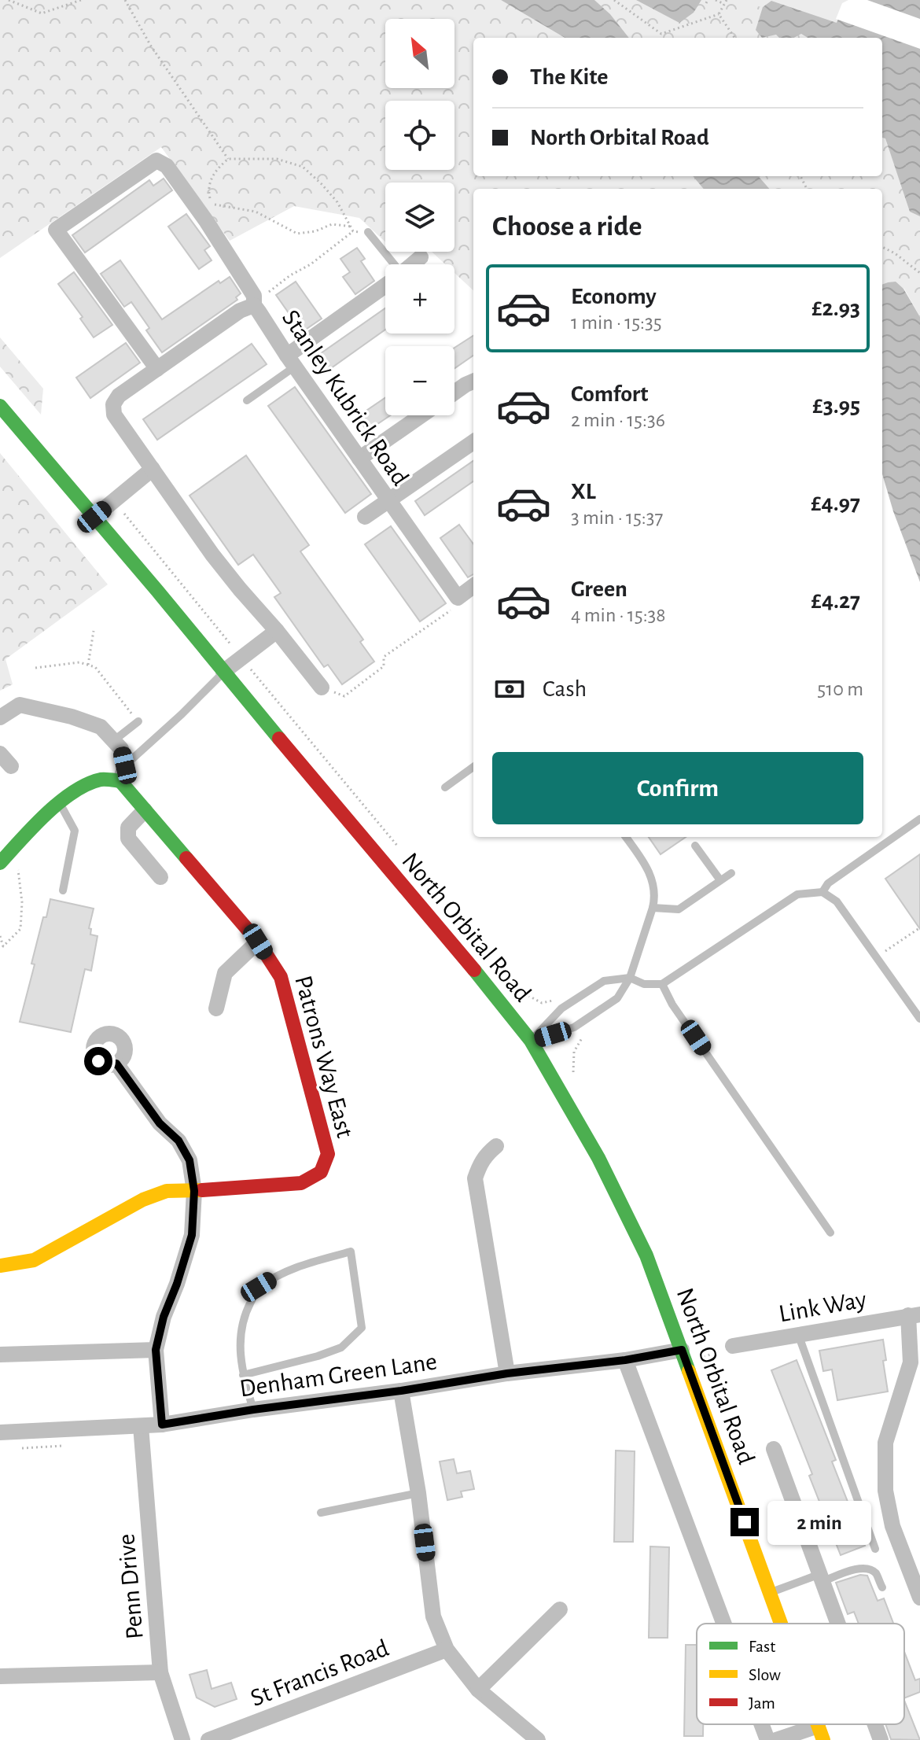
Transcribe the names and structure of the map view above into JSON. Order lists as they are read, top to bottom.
{
  "streets": {
    "main road": ["North Orbital Road", "Patrons Way East"],
    "street": [
      "Stanley Kubrick Road",
      "Link Way",
      "Denham Green Lane",
      "Penn Drive",
      "St Francis Road"
    ]
  },
  "crossings": [
    ["North Orbital Road", "Denham Green Lane"],
    ["Denham Green Lane", "Penn Drive"]
  ],
  "legend": ["Fast", "Slow", "Jam"],
  "north": "top left",
  "page": {
    "map_buttons": ["+", "−"],
    "banner": ["The Kite", "North Orbital Road"],
    "heading": "Choose a ride",
    "list": [
      {
        "name": "Economy",
        "note": "1 min · 15:35",
        "value": "£2.93"
      },
      {
        "name": "Comfort",
        "note": "2 min · 15:36",
        "value": "£3.95"
      },
      {
        "name": "XL",
        "note": "3 min · 15:37",
        "value": "£4.97"
      },
      {
        "name": "Green",
        "note": "4 min · 15:38",
        "value": "£4.27"
      }
    ],
    "pay": ["Cash", "510 m"],
    "buttons": "Confirm",
    "bubble": "2 min"
  }
}
